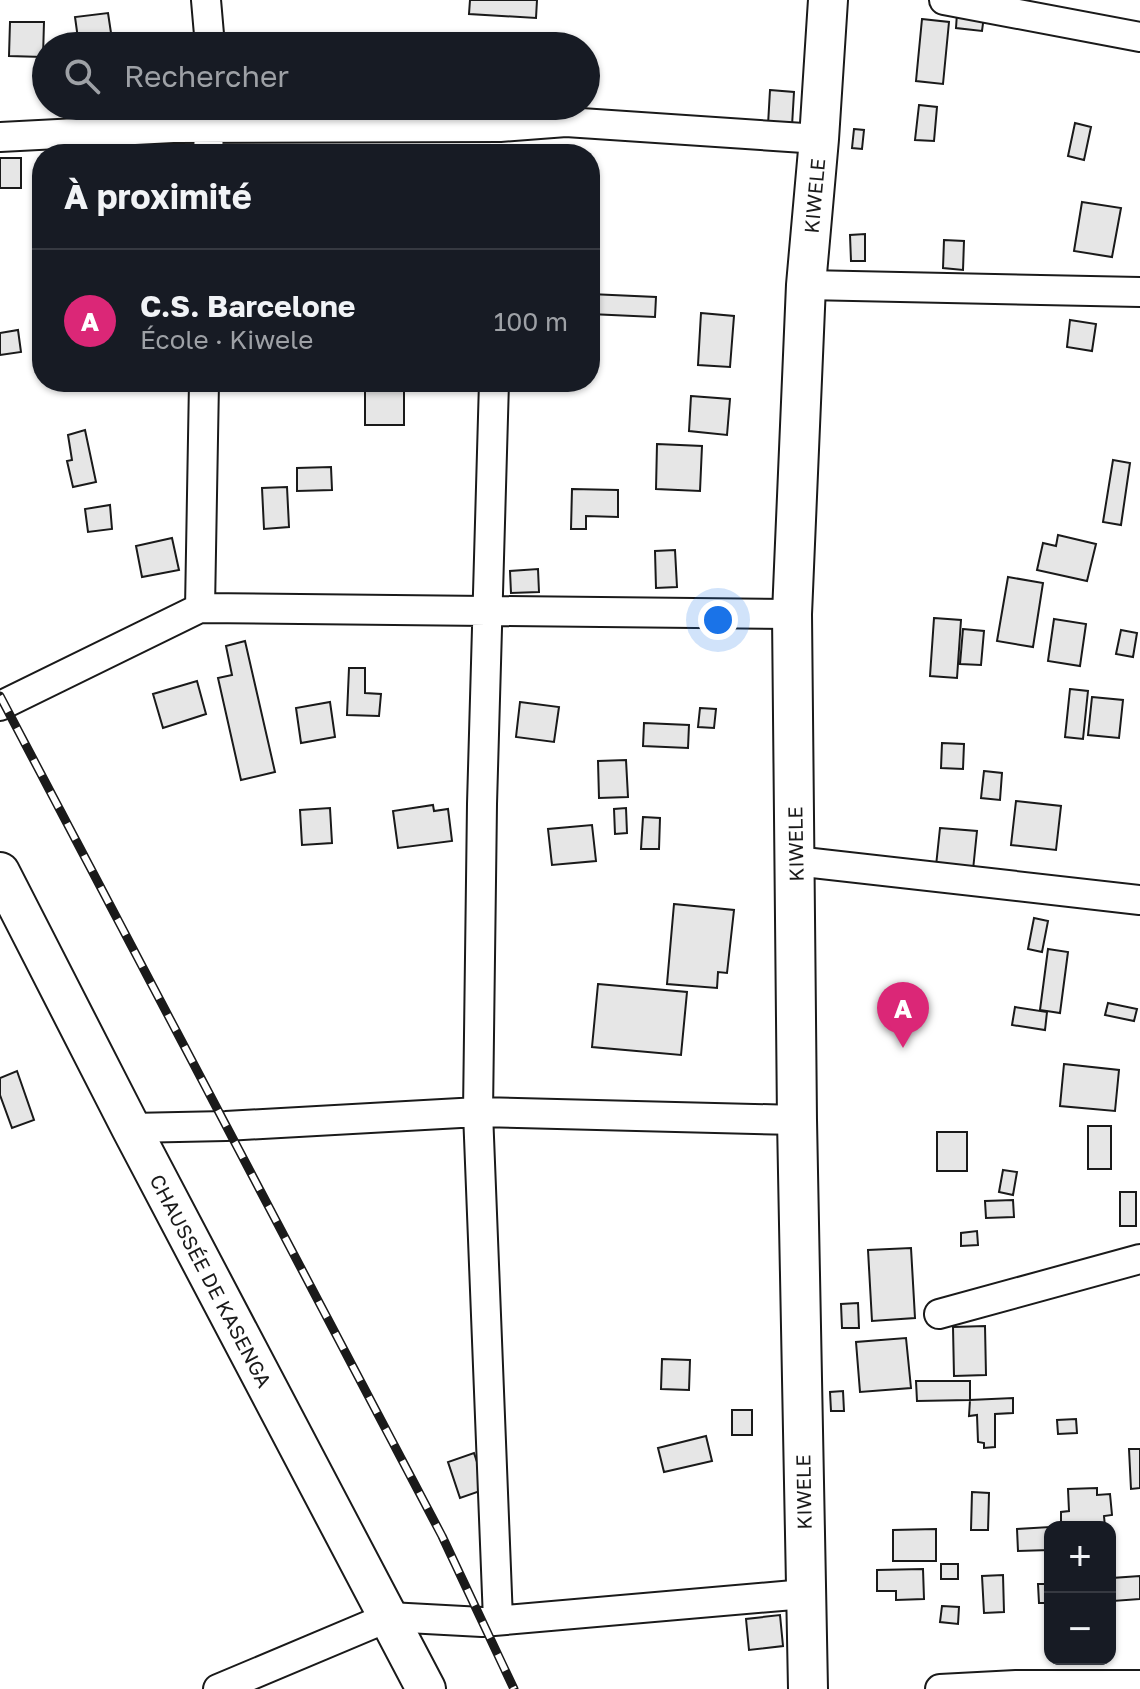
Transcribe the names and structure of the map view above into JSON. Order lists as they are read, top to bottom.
{
  "streets": {
    "street": ["KIWELE", "CHAUSSÉE DE KASENGA"]
  },
  "page": {
    "search": "Rechercher",
    "heading": "À proximité",
    "list": [
      {
        "mark": "A",
        "name": "C.S. Barcelone",
        "note": "École · Kiwele",
        "value": "100 m"
      }
    ],
    "pins": "A",
    "map_buttons": ["+", "−"]
  }
}
